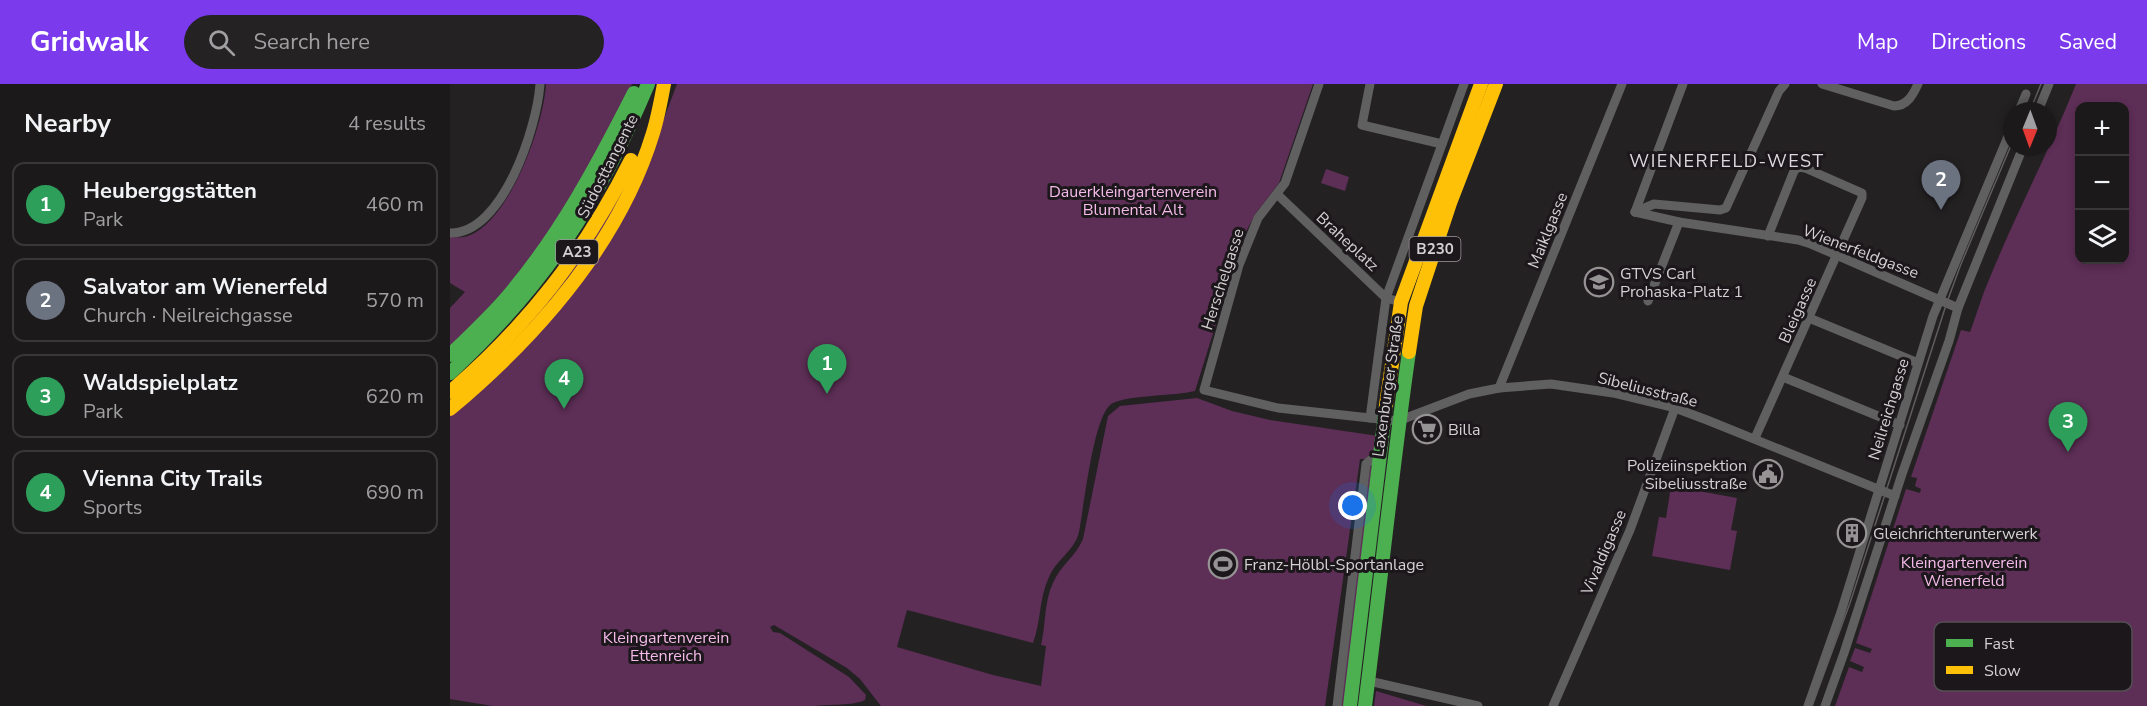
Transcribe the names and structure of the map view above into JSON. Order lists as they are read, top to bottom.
{
  "streets": {
    "main road": [
      "Südosttangente",
      "B230",
      "A23",
      "Laxenburger Straße"
    ],
    "street": [
      "Maiklgasse",
      "Braheplatz",
      "Wienerfeldgasse",
      "Herschelgasse",
      "Bleigasse",
      "Sibeliusstraße",
      "Neilreichgasse",
      "Vivaldigasse"
    ]
  },
  "crossings": [
    ["Maiklgasse", "Sibeliusstraße"],
    ["Braheplatz", "Herschelgasse"],
    ["Braheplatz", "Laxenburger Straße"],
    ["Wienerfeldgasse", "Bleigasse"],
    ["Wienerfeldgasse", "Neilreichgasse"],
    ["Herschelgasse", "Sibeliusstraße"],
    ["Bleigasse", "Sibeliusstraße"],
    ["Laxenburger Straße", "Sibeliusstraße"],
    ["Sibeliusstraße", "Neilreichgasse"],
    ["Sibeliusstraße", "Vivaldigasse"]
  ],
  "districts": ["WIENERFELD-WEST"],
  "parks": ["Dauerkleingartenverein Blumental Alt", "Kleingartenverein Wienerfeld", "Kleingartenverein Ettenreich"],
  "places": {
    "school or university": ["GTVS Carl Prohaska-Platz 1"],
    "supermarket": ["Billa"],
    "public building": ["Polizeiinspektion Sibeliusstraße"],
    "building": ["Gleichrichterunterwerk"],
    "sports": ["Franz-Hölbl-Sportanlage"]
  },
  "legend": ["Fast", "Slow"],
  "north": "bottom",
  "page": {
    "header": "Gridwalk",
    "search": "Search here",
    "nav": ["Map", "Directions", "Saved"],
    "heading": ["Nearby", "4 results"],
    "map_buttons": ["+", "−"],
    "pins": [
      "2",
      "1",
      "4",
      "3"
    ],
    "list": [
      {
        "mark": "1",
        "name": "Heuberggstätten",
        "note": "Park",
        "value": "460 m"
      },
      {
        "mark": "2",
        "name": "Salvator am Wienerfeld",
        "note": "Church · Neilreichgasse",
        "value": "570 m"
      },
      {
        "mark": "3",
        "name": "Waldspielplatz",
        "note": "Park",
        "value": "620 m"
      },
      {
        "mark": "4",
        "name": "Vienna City Trails",
        "note": "Sports",
        "value": "690 m"
      }
    ]
  }
}
